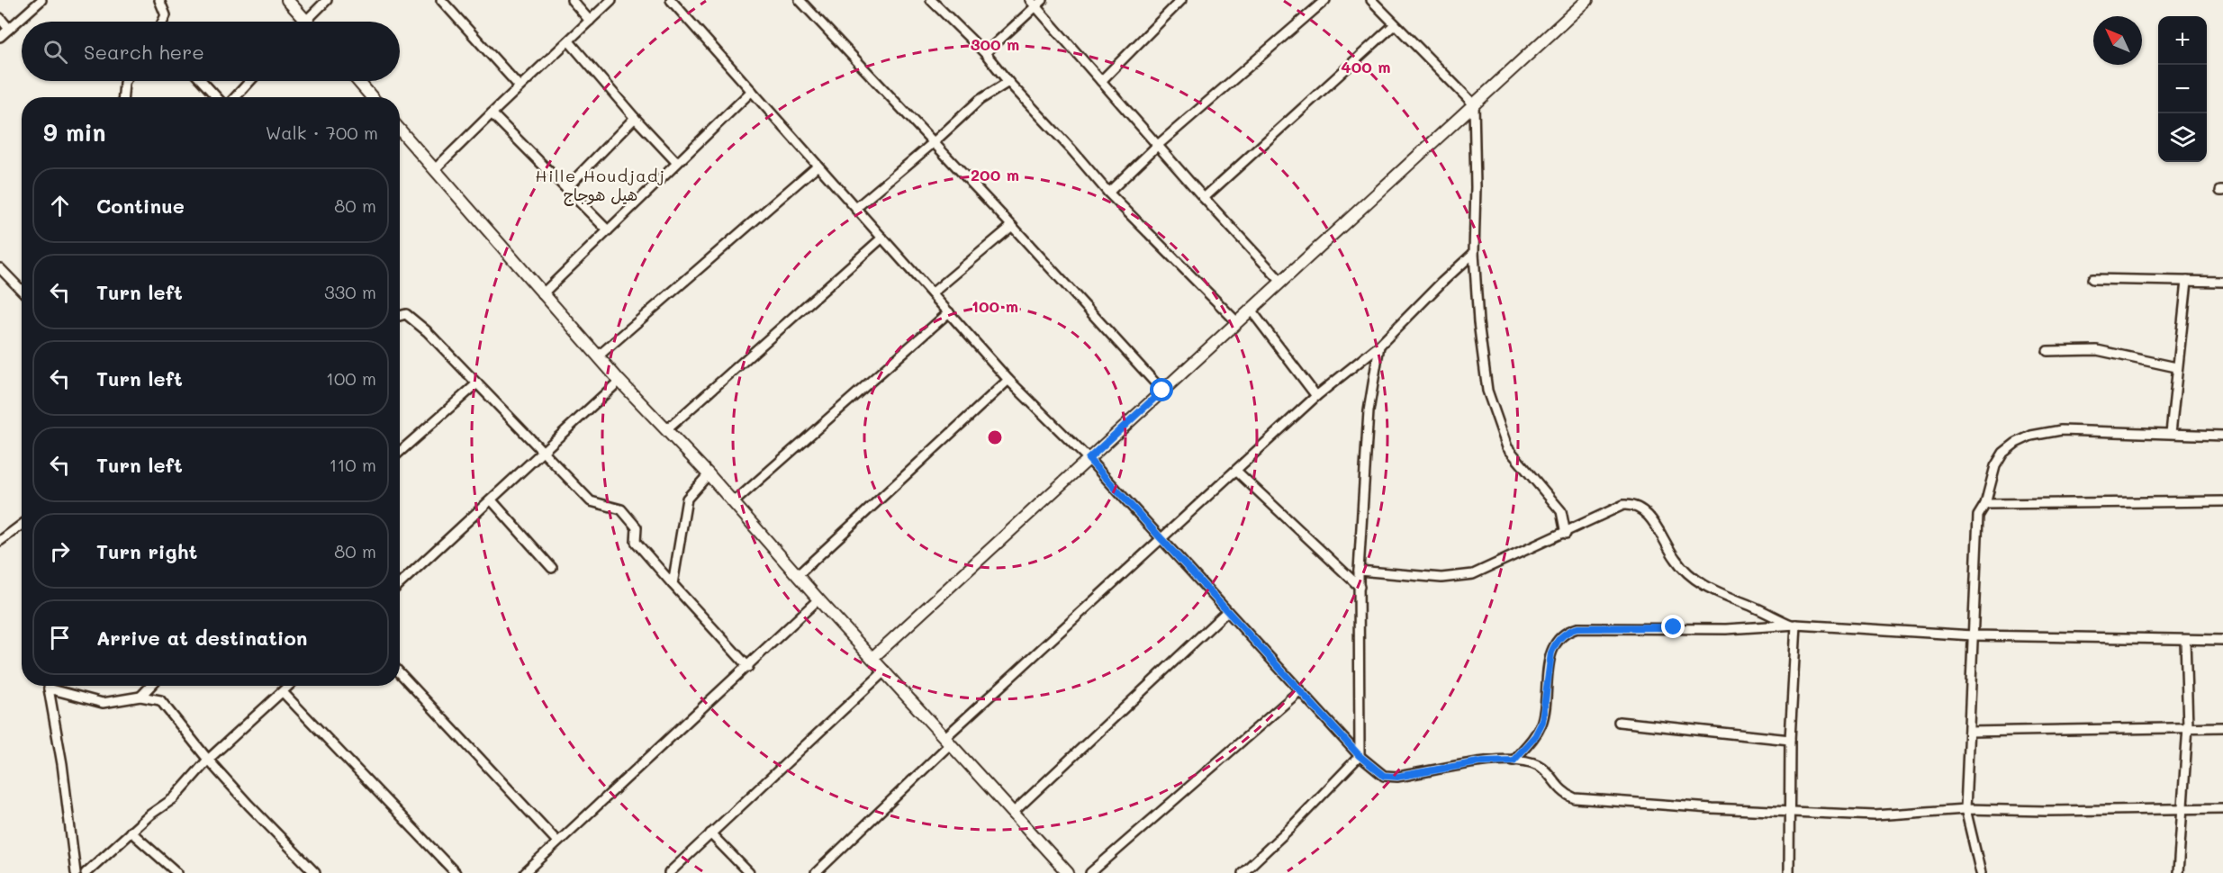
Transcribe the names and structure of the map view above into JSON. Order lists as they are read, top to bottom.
{
  "districts": ["Hille Houdjadj هيل هوجاج"],
  "north": "top left",
  "page": {
    "map_buttons": ["+", "−"],
    "search": "Search here",
    "heading": ["9 min", "Walk · 700 m"],
    "list": [
      ["Continue", "80 m"],
      ["Turn left", "330 m"],
      ["Turn left", "100 m"],
      ["Turn left", "110 m"],
      ["Turn right", "80 m"],
      "Arrive at destination"
    ]
  },
  "rings": [
    "300 m",
    "400 m",
    "200 m",
    "100 m"
  ]
}
